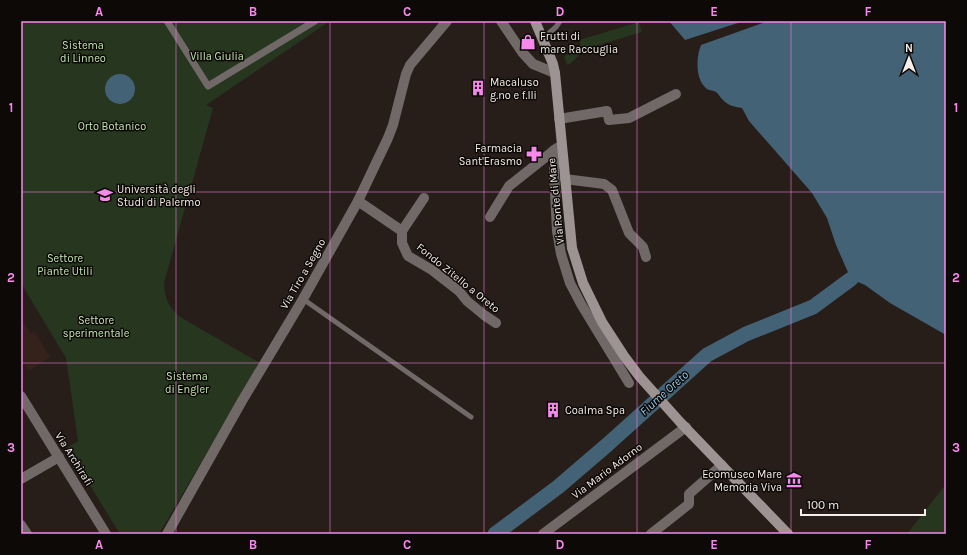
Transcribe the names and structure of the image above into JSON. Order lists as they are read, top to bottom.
{
  "streets": {
    "main road": ["Via Ponte di Mare"],
    "street": [
      "Via Tiro a Segno",
      "Fondo Zitello a Oreto",
      "Via Archirafi",
      "Via Mario Adorno"
    ]
  },
  "crossings": [
    ["Via Ponte di Mare", "Via Mario Adorno"]
  ],
  "water": ["Fiume Oreto"],
  "parks": [
    "Sistema di Linneo",
    "Villa Giulia",
    "Orto Botanico",
    "Settore Piante Utili",
    "Settore sperimentale",
    "Sistema di Engler"
  ],
  "places": {
    "shop": ["Frutti di mare Raccuglia"],
    "building": ["Macaluso g.no e f.lli", "Coalma Spa"],
    "pharmacy": ["Farmacia Sant'Erasmo"],
    "school or university": ["Università degli Studi di Palermo"],
    "museum": ["Ecomuseo Mare Memoria Viva"]
  },
  "scale_bar": "100 m",
  "north": "top",
  "grid": {
    "columns": [
      "A",
      "B",
      "C",
      "D",
      "E",
      "F"
    ],
    "rows": ["1", "2", "3"]
  }
}
